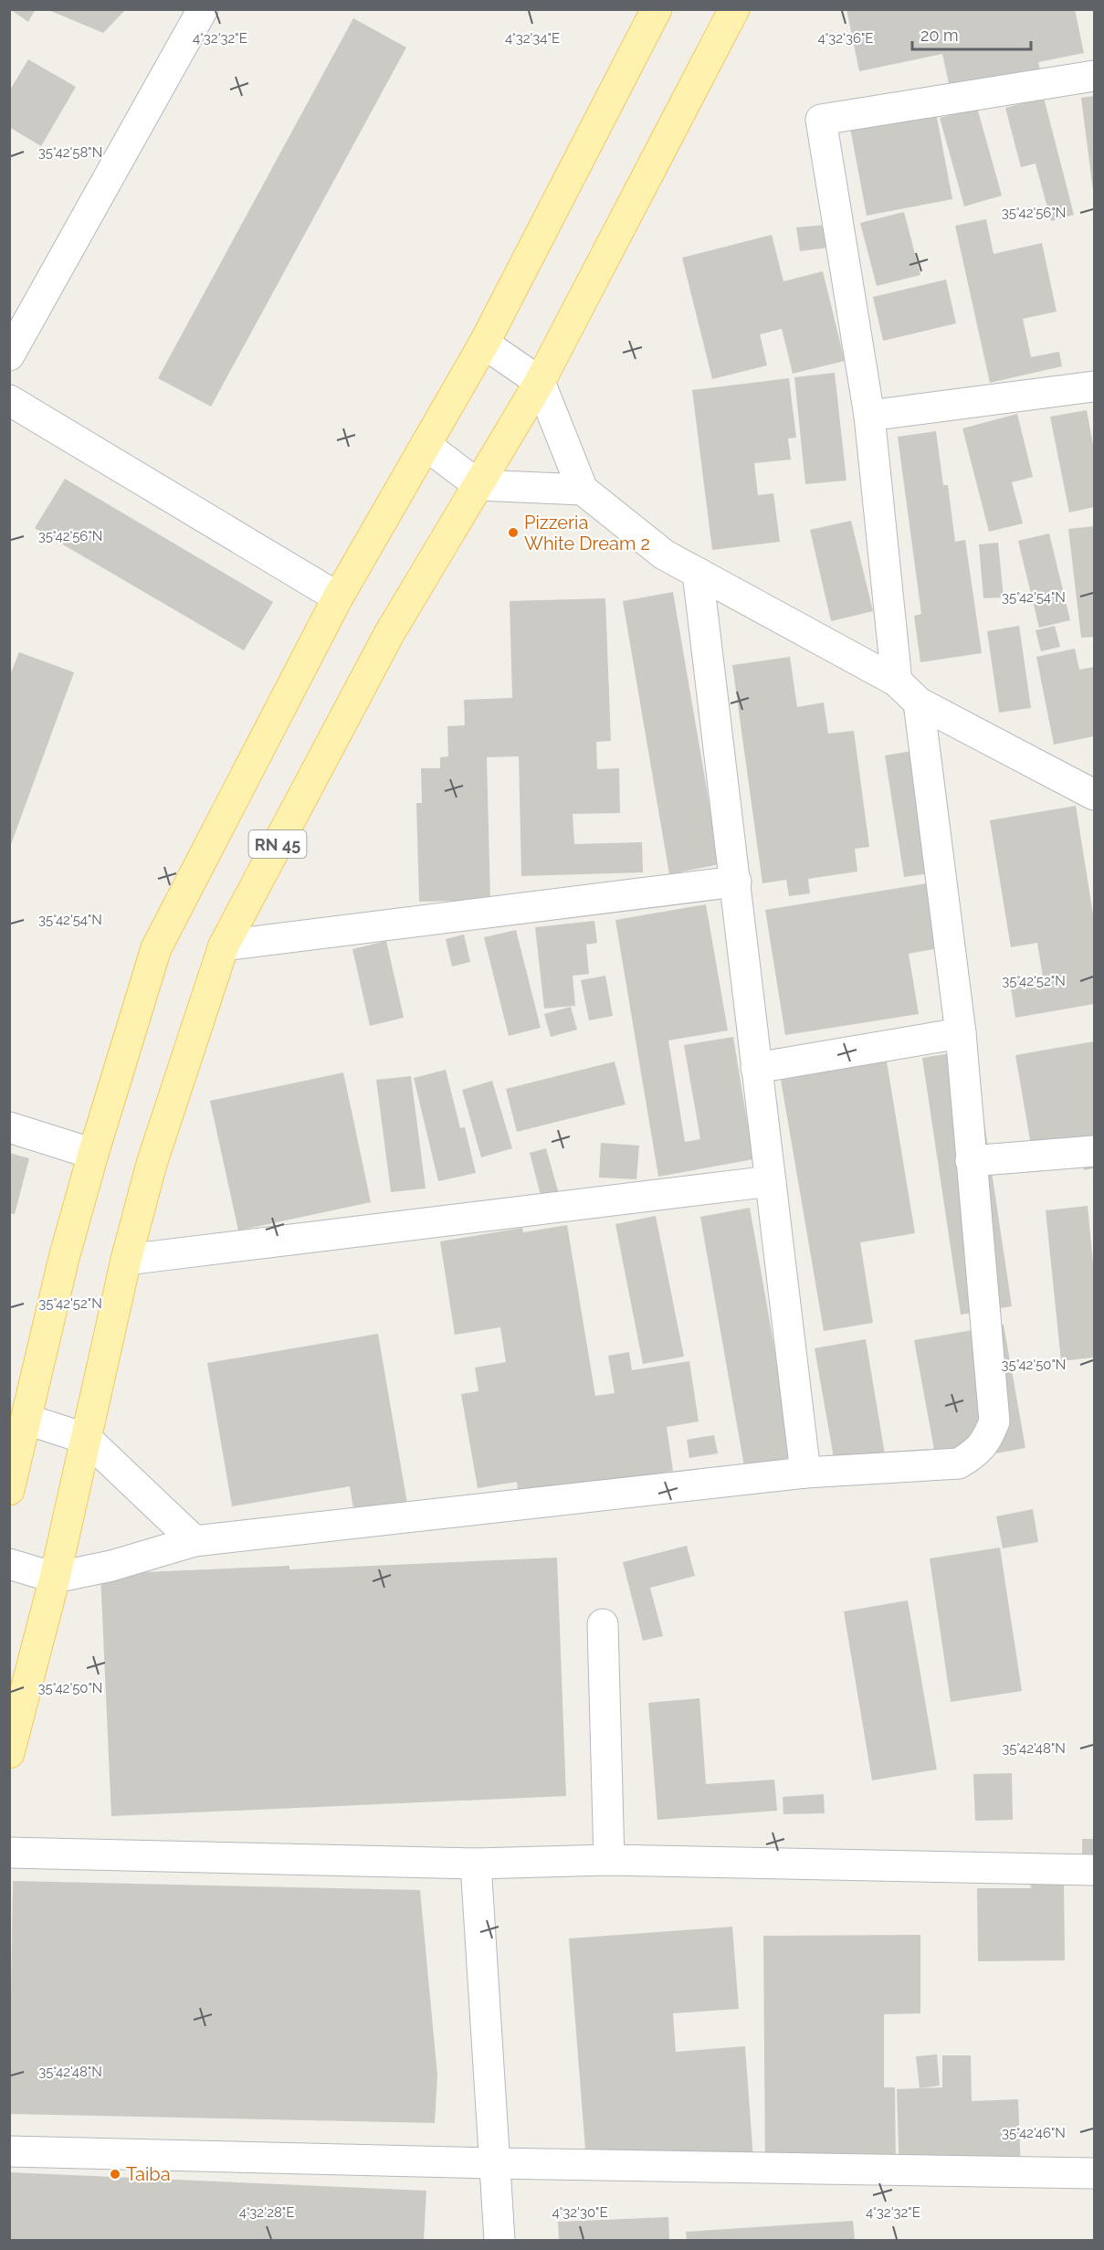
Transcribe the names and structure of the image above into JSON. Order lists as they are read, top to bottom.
{
  "streets": {
    "main road": ["RN 45"]
  },
  "places": ["Pizzeria White Dream 2", "Taiba"],
  "scale_bar": "20 m",
  "coordinates": [
    "4°32'32\"E",
    "4°32'34\"E",
    "4°32'36\"E",
    "35°42'58\"N",
    "35°42'56\"N",
    "35°42'54\"N",
    "35°42'52\"N",
    "35°42'50\"N",
    "35°42'48\"N",
    "35°42'46\"N",
    "4°32'28\"E",
    "4°32'30\"E"
  ]
}
